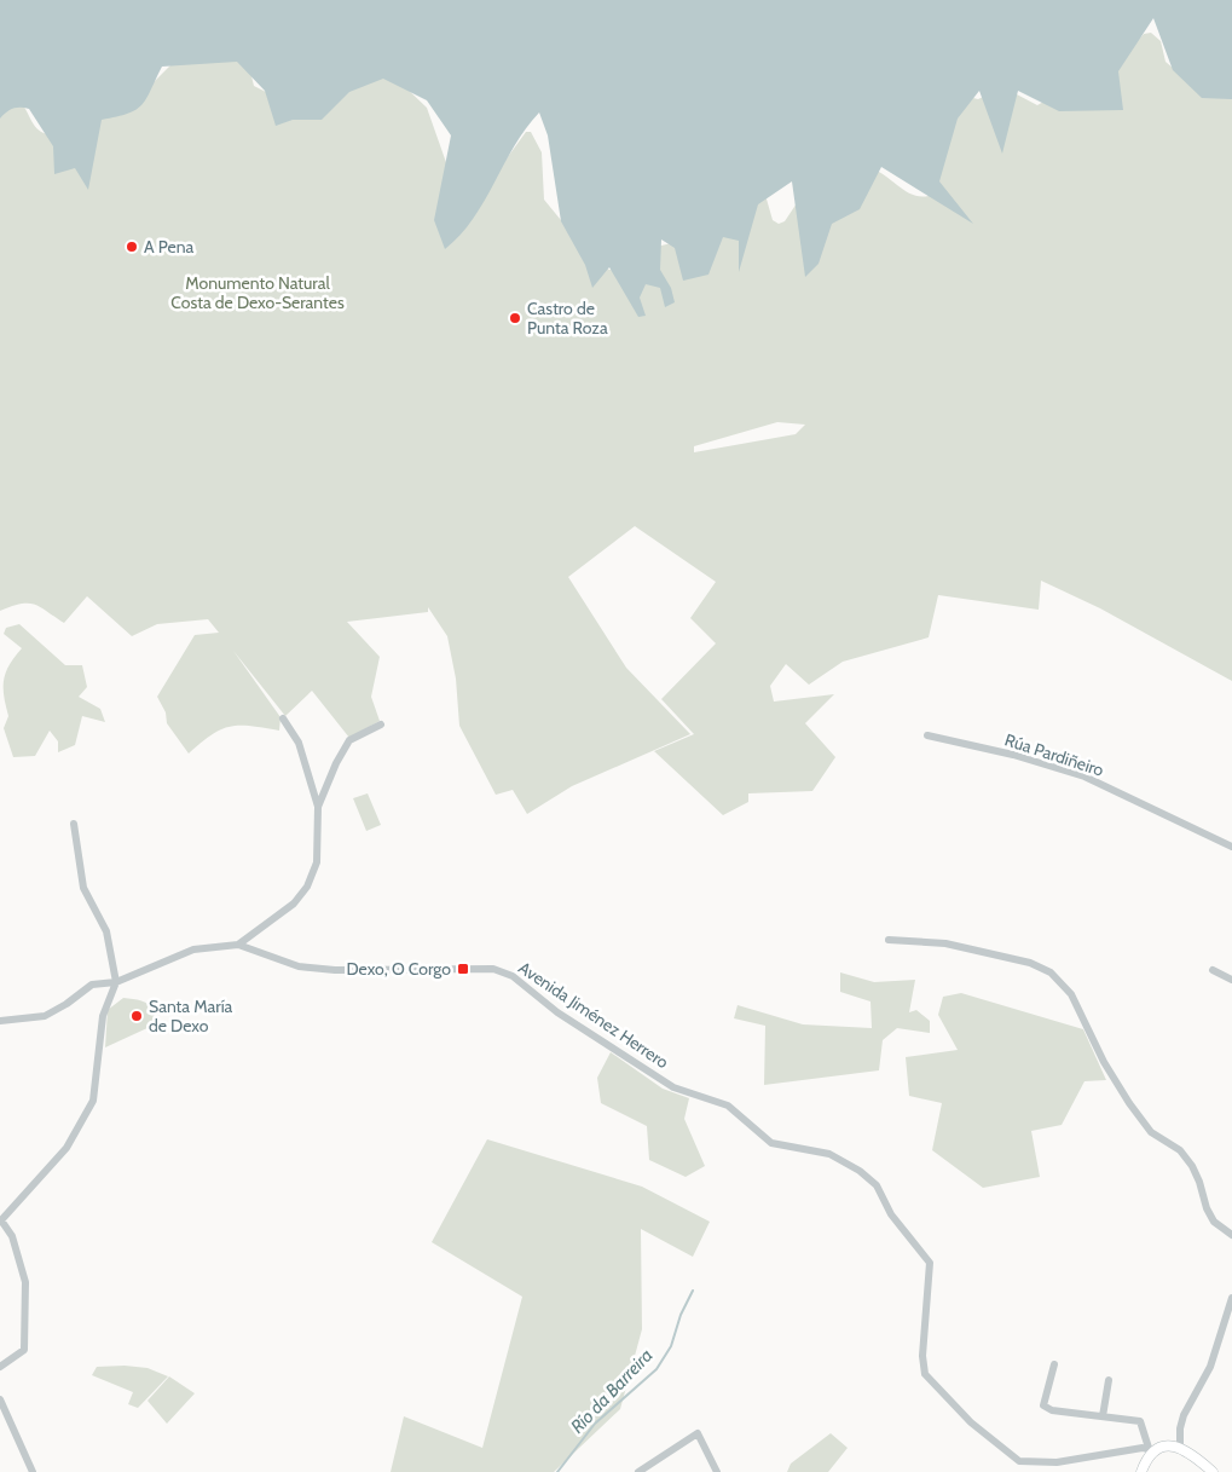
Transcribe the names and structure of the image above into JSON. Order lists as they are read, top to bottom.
{
  "streets": {
    "street": ["Rúa Pardiñeiro", "Avenida Jiménez Herrero"]
  },
  "water": ["Río da Barreira"],
  "parks": ["Monumento Natural Costa de Dexo-Serantes"],
  "places": {
    "other": ["A Pena", "Castro de Punta Roza", "Santa María de Dexo"],
    "transit": ["Dexo, O Corgo"]
  }
}
